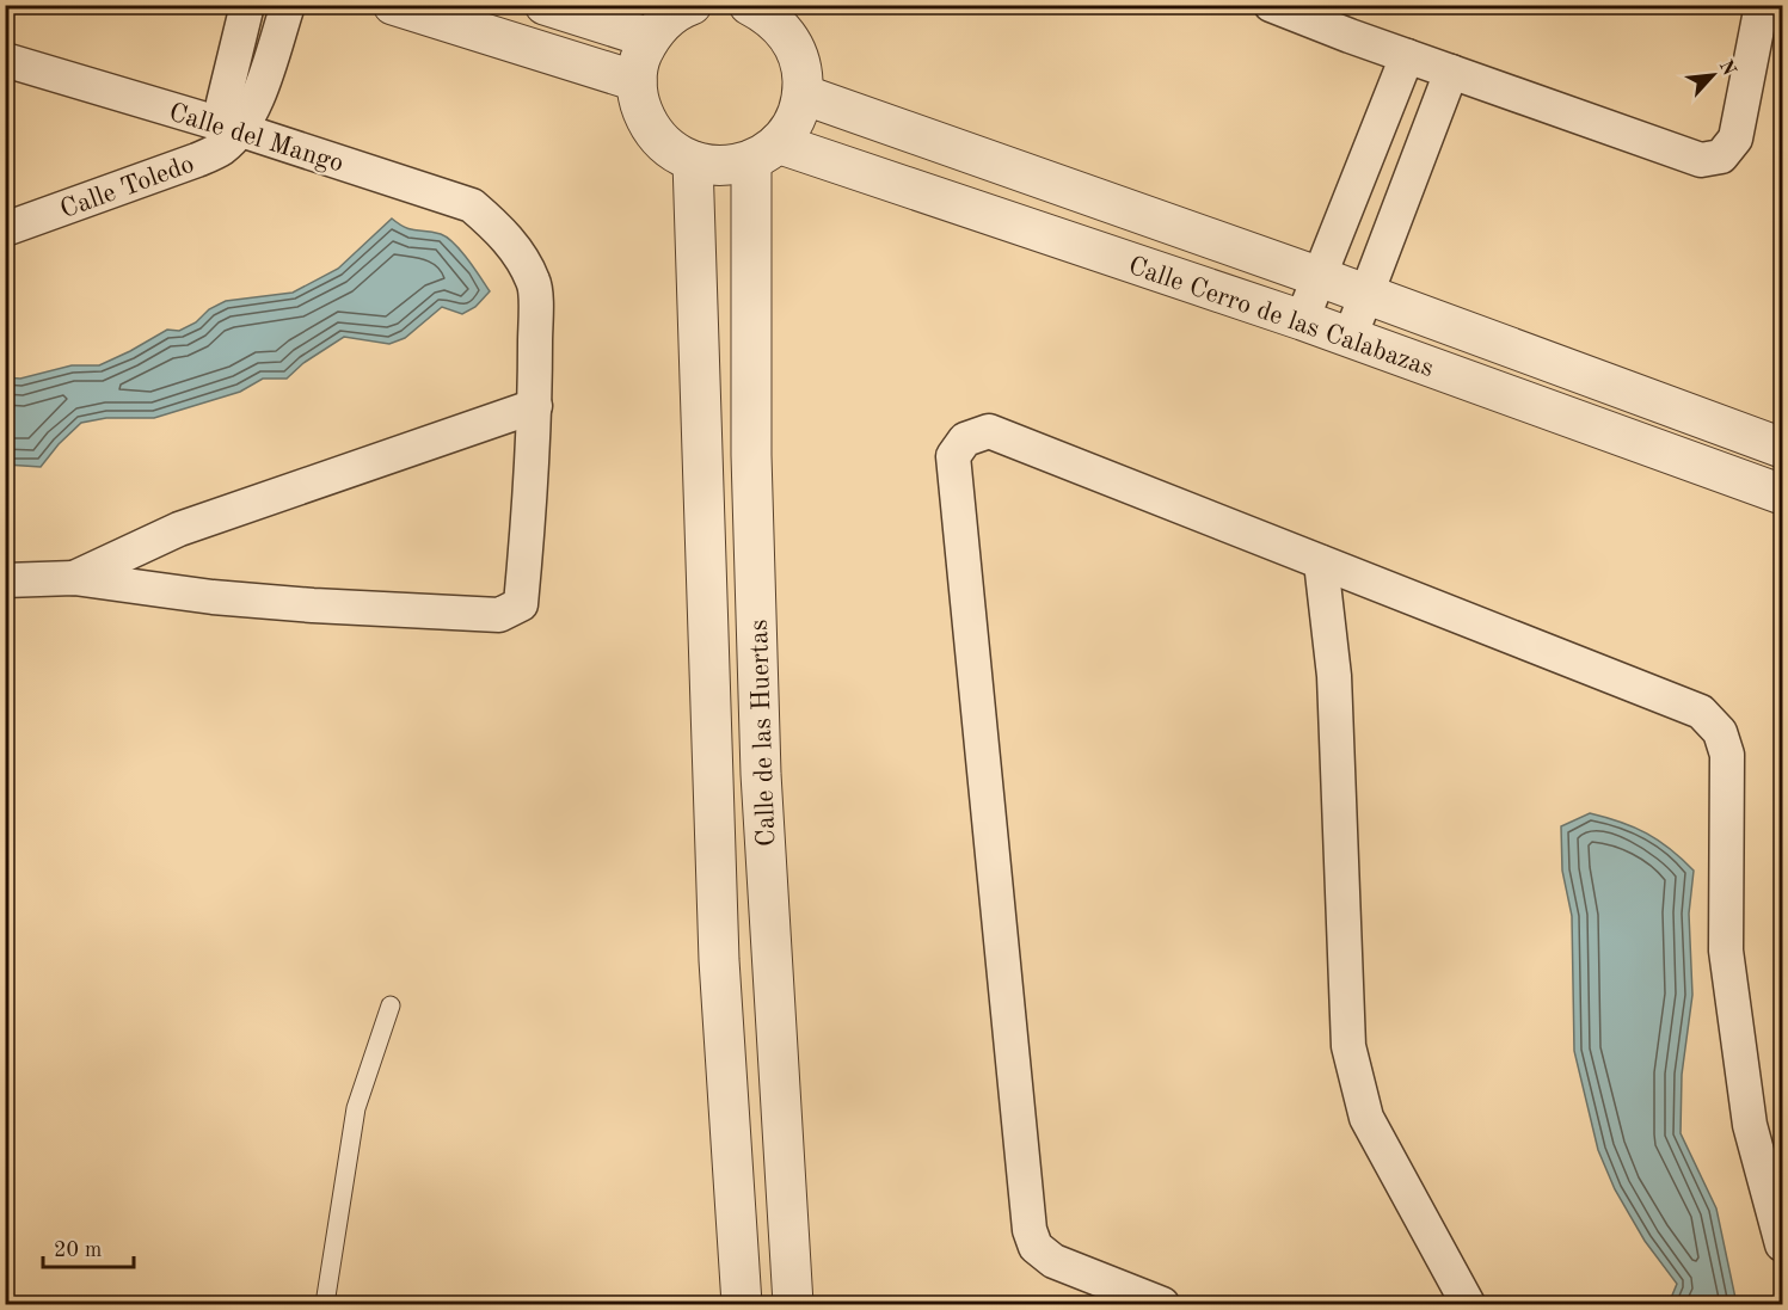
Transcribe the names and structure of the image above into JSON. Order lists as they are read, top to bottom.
{
  "streets": {
    "street": [
      "Calle del Mango",
      "Calle Toledo",
      "Calle Cerro de las Calabazas",
      "Calle de las Huertas"
    ]
  },
  "crossings": [
    ["Calle del Mango", "Calle Toledo"],
    ["Calle Cerro de las Calabazas", "Calle de las Huertas"]
  ],
  "scale_bar": "20 m",
  "north": "top right"
}
